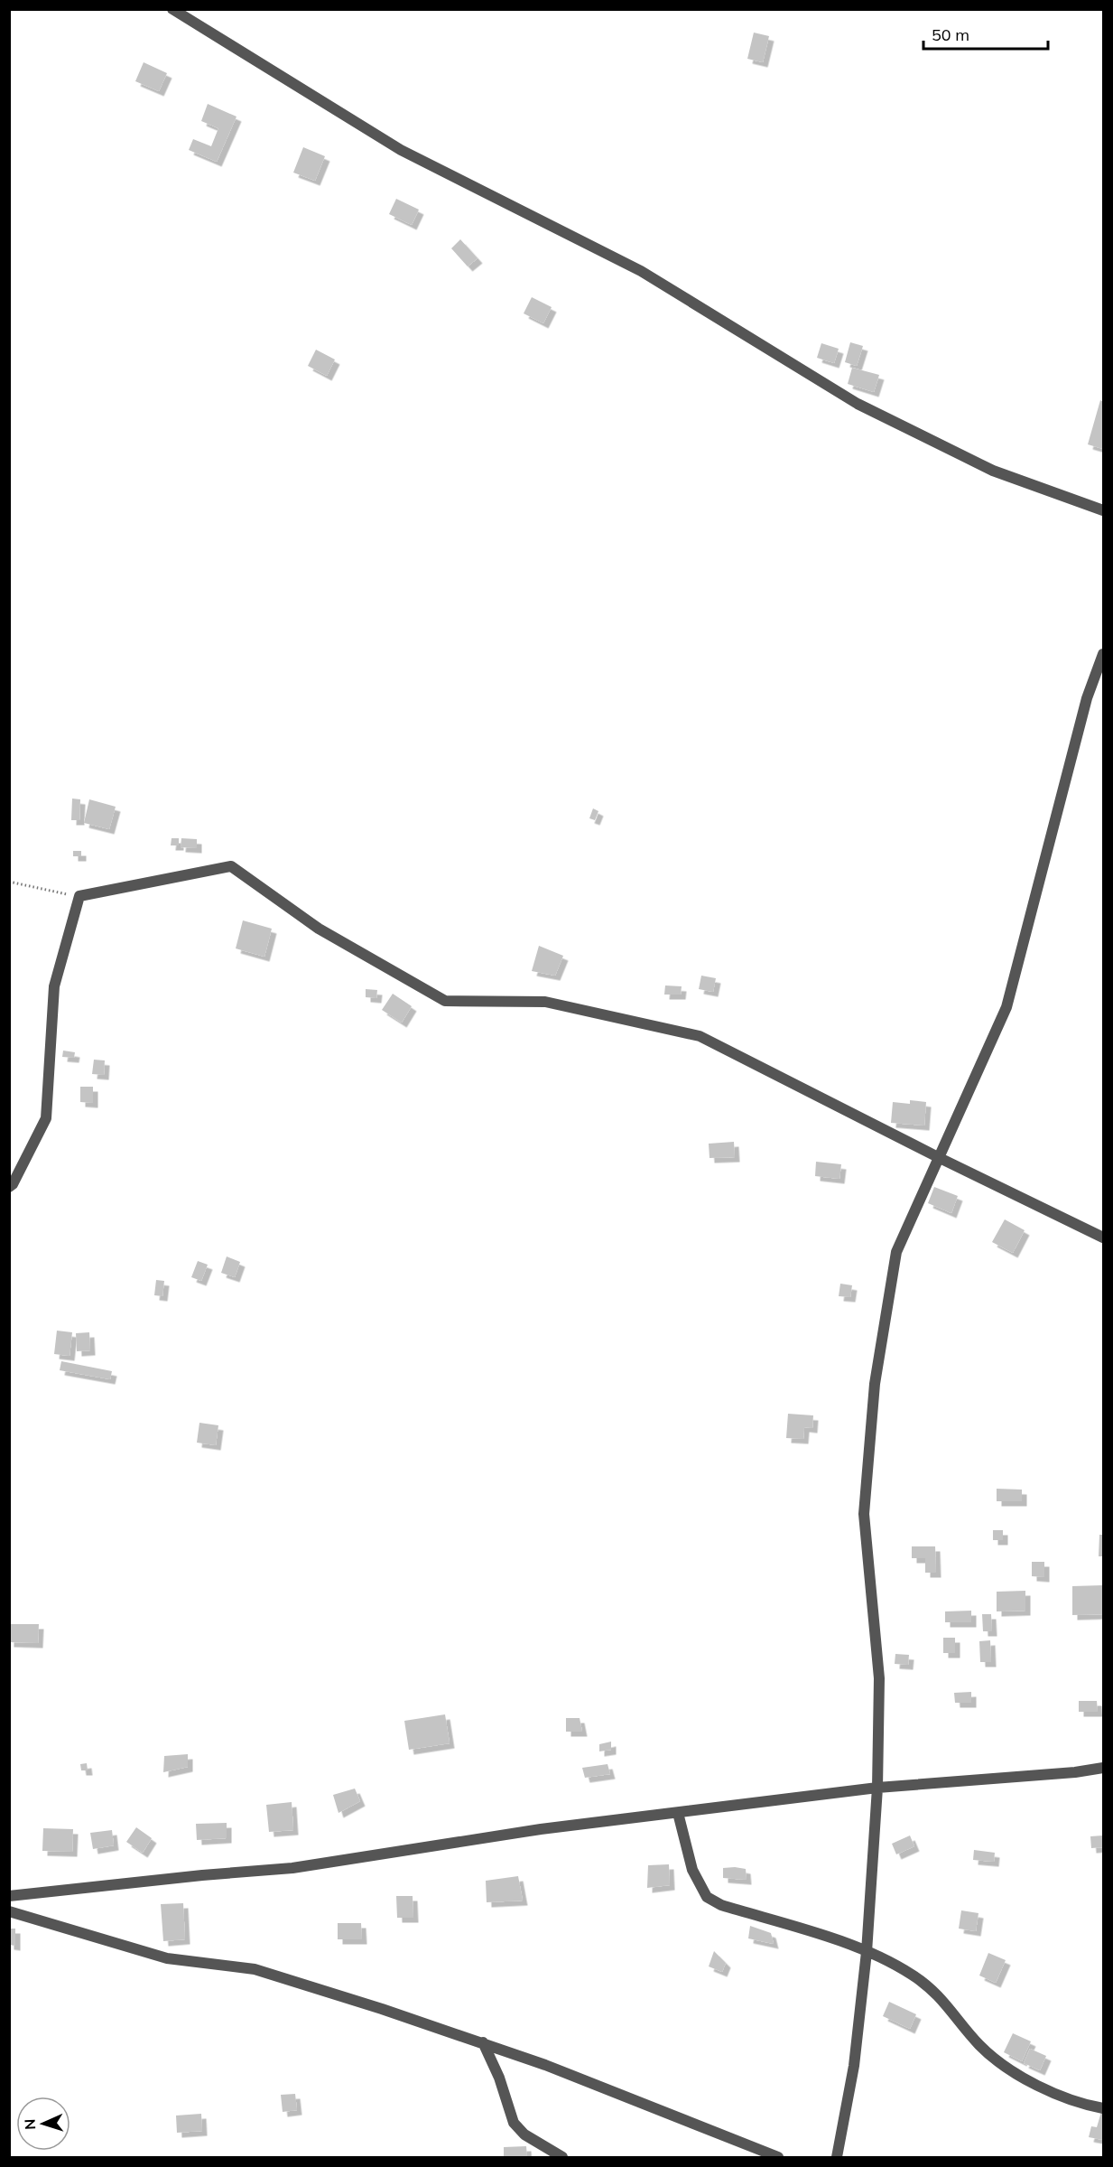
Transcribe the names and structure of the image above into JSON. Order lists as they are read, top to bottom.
{
  "scale_bar": "50 m",
  "north": "left"
}
